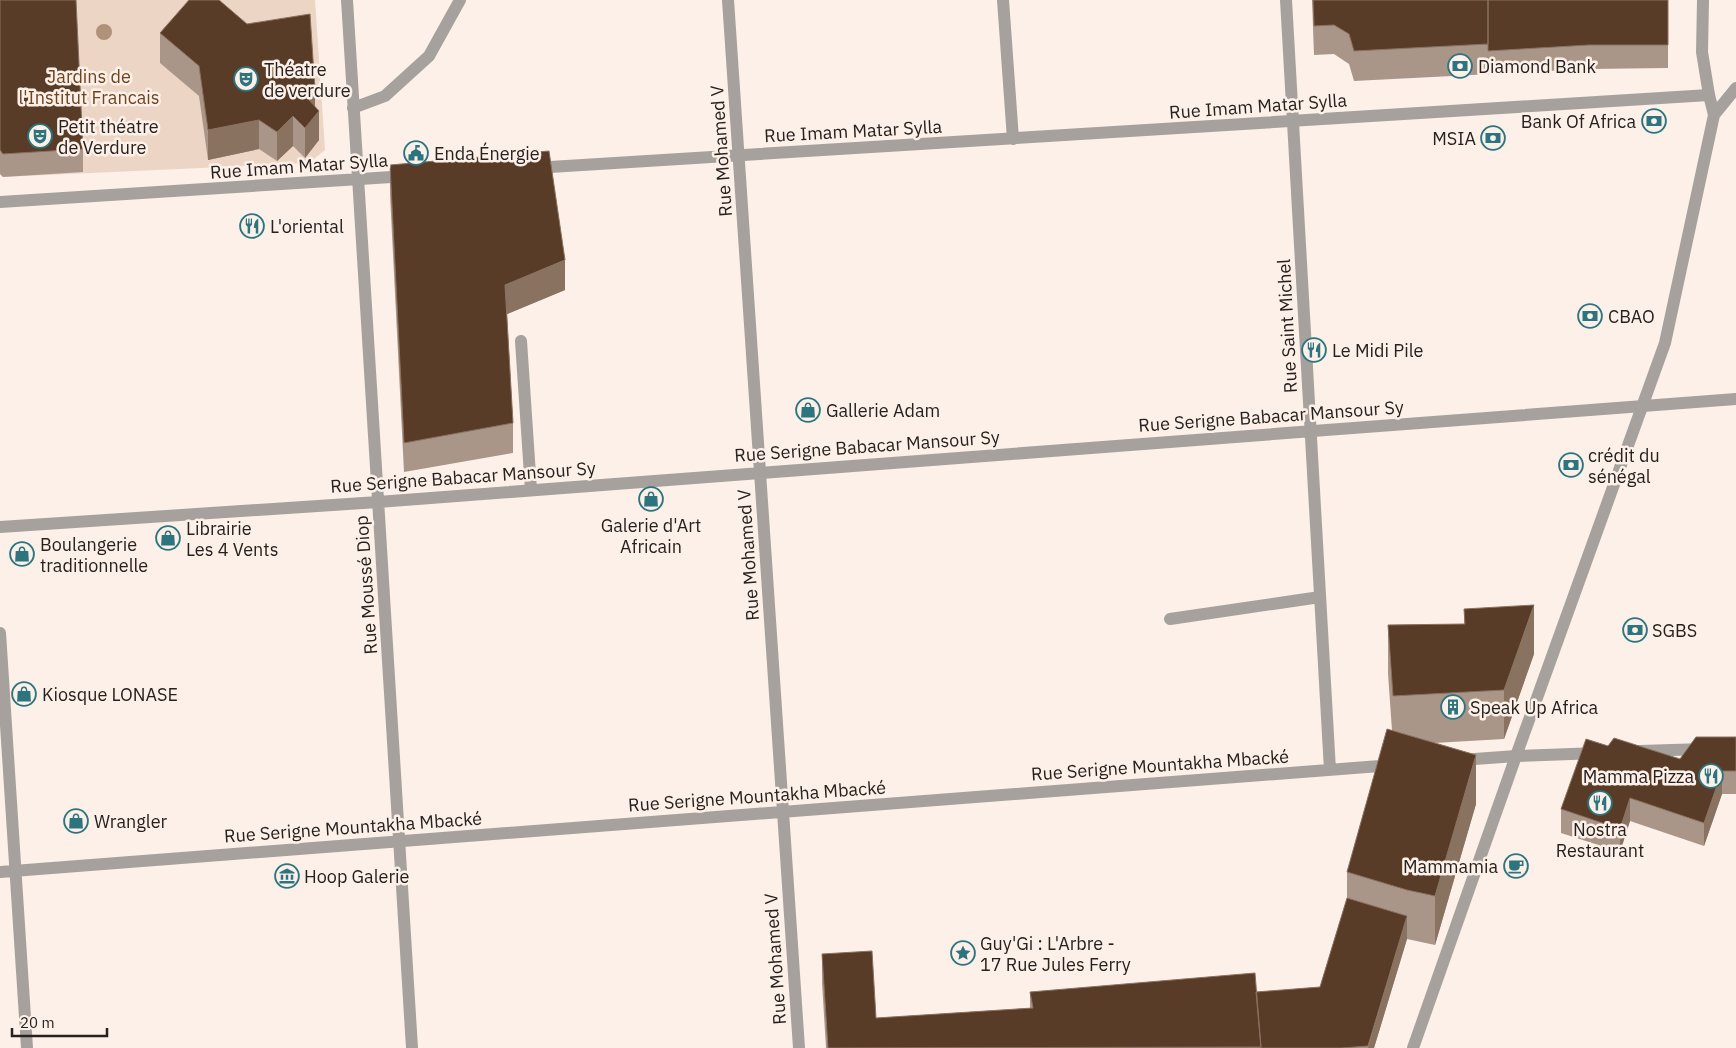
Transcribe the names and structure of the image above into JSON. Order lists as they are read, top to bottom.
{
  "streets": {
    "street": [
      "Rue Imam Matar Sylla",
      "Rue Mohamed V",
      "Rue Saint Michel",
      "Rue Serigne Babacar Mansour Sy",
      "Rue Moussé Diop",
      "Rue Serigne Mountakha Mbacké"
    ]
  },
  "crossings": [
    ["Rue Imam Matar Sylla", "Rue Mohamed V"],
    ["Rue Imam Matar Sylla", "Rue Saint Michel"],
    ["Rue Imam Matar Sylla", "Rue Moussé Diop"],
    ["Rue Mohamed V", "Rue Serigne Babacar Mansour Sy"],
    ["Rue Mohamed V", "Rue Serigne Mountakha Mbacké"],
    ["Rue Saint Michel", "Rue Serigne Babacar Mansour Sy"],
    ["Rue Saint Michel", "Rue Serigne Mountakha Mbacké"],
    ["Rue Serigne Babacar Mansour Sy", "Rue Moussé Diop"],
    ["Rue Moussé Diop", "Rue Serigne Mountakha Mbacké"]
  ],
  "parks": ["Jardins de l'Institut Francais"],
  "places": {
    "bank": [
      "Diamond Bank",
      "Bank Of Africa",
      "MSIA",
      "CBAO",
      "crédit du sénégal",
      "SGBS"
    ],
    "theatre": ["Théatre de verdure", "Petit théatre de Verdure"],
    "public building": ["Enda Énergie"],
    "restaurant": [
      "L'oriental",
      "Le Midi Pile",
      "Mamma Pizza",
      "Nostra Restaurant"
    ],
    "shop": [
      "Gallerie Adam",
      "Galerie d'Art Africain",
      "Librairie Les 4 Vents",
      "Boulangerie traditionnelle",
      "Kiosque LONASE",
      "Wrangler"
    ],
    "building": ["Speak Up Africa"],
    "cafe": ["Mammamia"],
    "museum": ["Hoop Galerie"],
    "place": ["Guy'Gi : L'Arbre - 17 Rue Jules Ferry"]
  },
  "scale_bar": "20 m"
}
